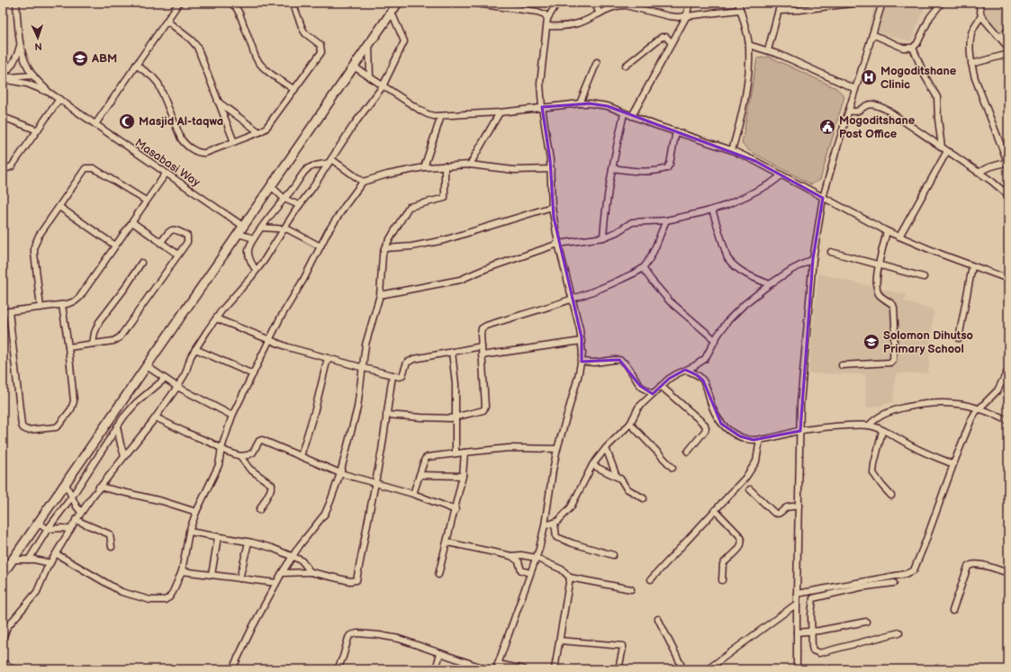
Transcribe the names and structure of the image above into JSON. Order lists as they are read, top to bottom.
{
  "streets": {
    "street": ["Masabasi Way"]
  },
  "places": {
    "school or university": ["ABM", "Solomon Dihutso Primary School"],
    "hospital": ["Mogoditshane Clinic"],
    "mosque": ["Masjid Al-taqwa"],
    "public building": ["Mogoditshane Post Office"]
  },
  "north": "bottom"
}
